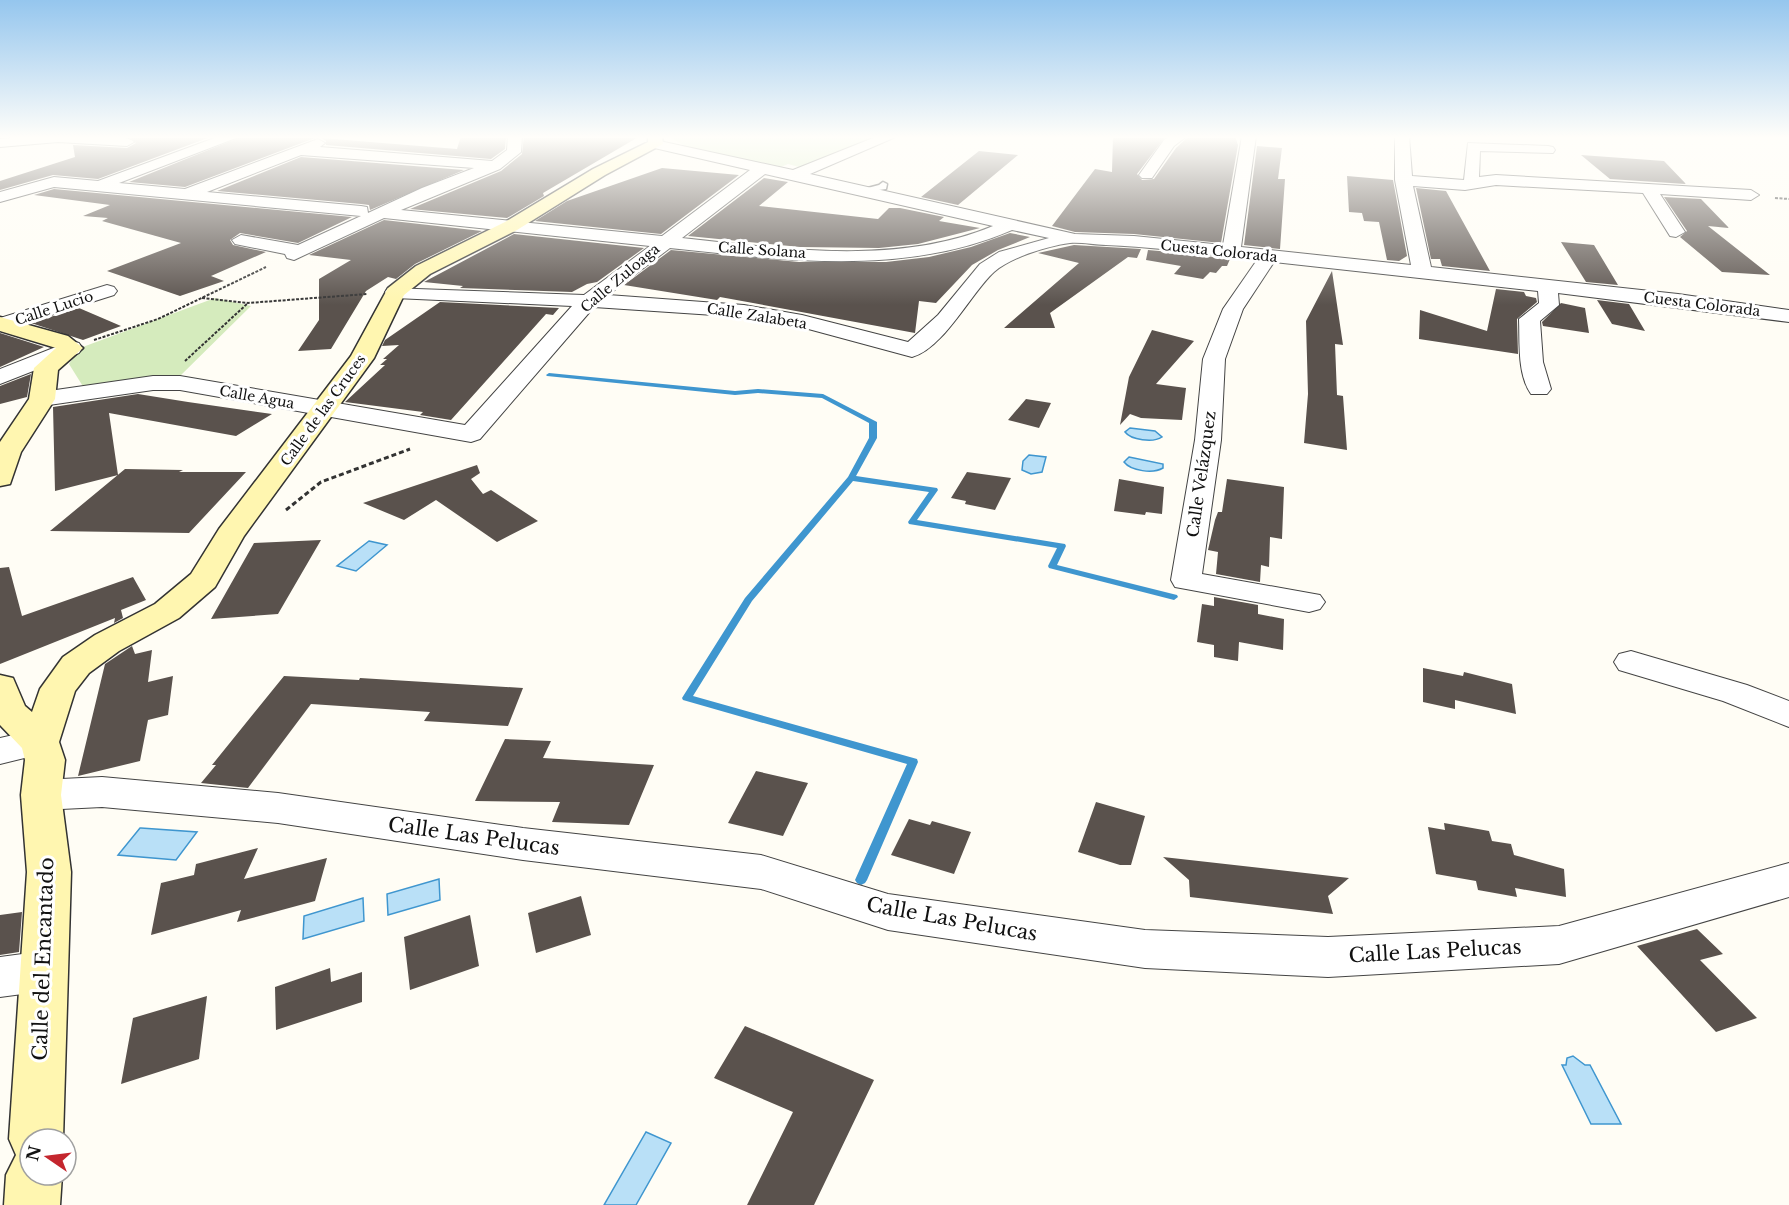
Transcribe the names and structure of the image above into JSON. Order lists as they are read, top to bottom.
{
  "streets": {
    "street": [
      "Calle Solana",
      "Cuesta Colorada",
      "Calle Zuloaga",
      "Calle Lucio",
      "Calle Zalabeta",
      "Calle Agua",
      "Calle de las Cruces",
      "Calle Velázquez",
      "Calle Las Pelucas",
      "Calle del Encantado"
    ]
  },
  "crossings": [
    ["Calle Solana", "Cuesta Colorada"],
    ["Calle Solana", "Calle Zuloaga"],
    ["Calle Solana", "Calle de las Cruces"],
    ["Cuesta Colorada", "Calle Zalabeta"],
    ["Cuesta Colorada", "Calle Velázquez"],
    ["Calle Zuloaga", "Calle Zalabeta"],
    ["Calle Zuloaga", "Calle Agua"],
    ["Calle Zalabeta", "Calle de las Cruces"],
    ["Calle Agua", "Calle de las Cruces"],
    ["Calle de las Cruces", "Calle del Encantado"],
    ["Calle Las Pelucas", "Calle del Encantado"]
  ],
  "north": "left"
}
